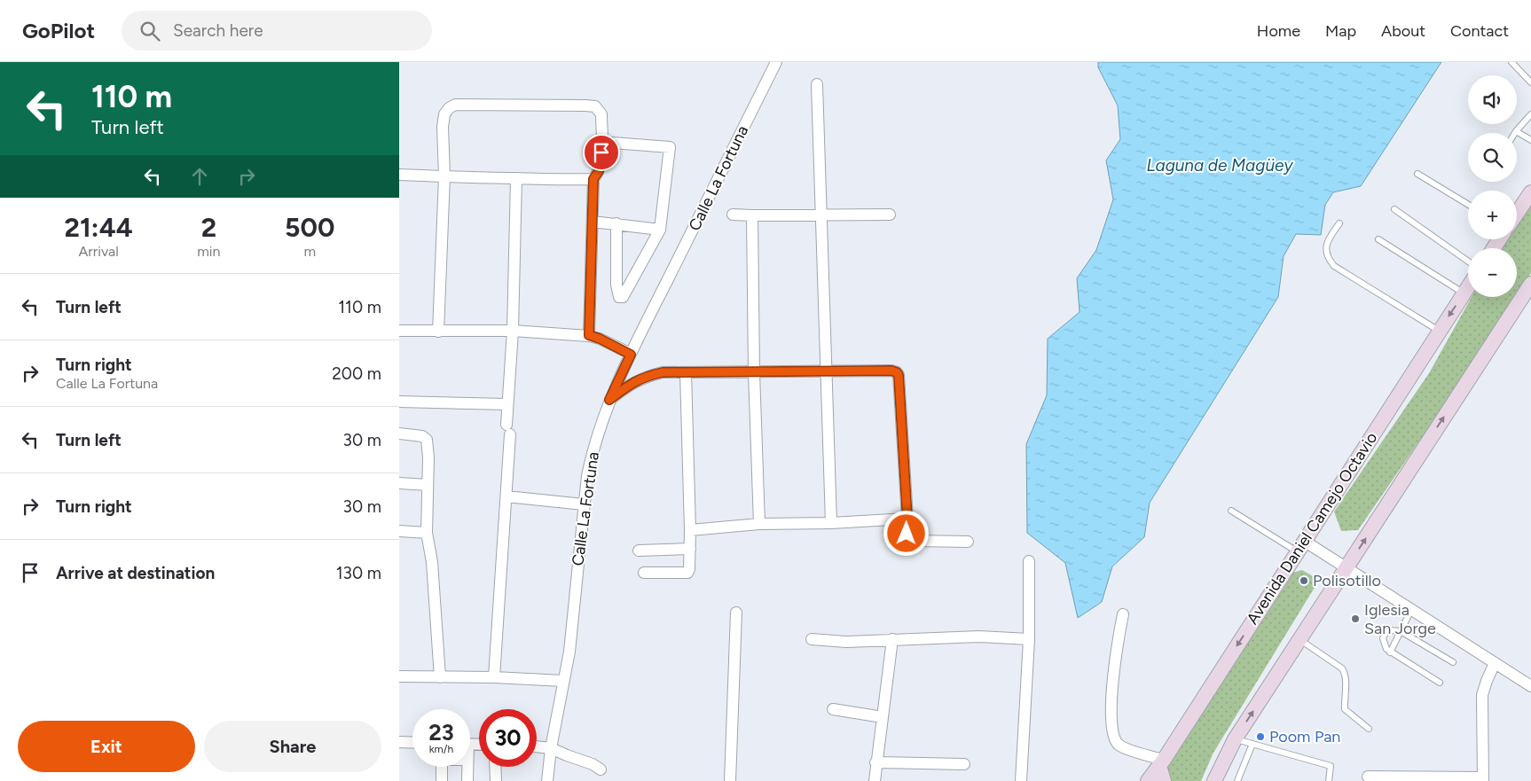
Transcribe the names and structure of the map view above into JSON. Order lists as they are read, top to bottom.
{
  "streets": {
    "main road": ["Avenida Daniel Camejo Octavio"],
    "street": ["Calle La Fortuna"]
  },
  "water": ["Laguna de Magüey"],
  "places": ["Polisotillo", "Iglesia San Jorge", "Poom Pan"],
  "page": {
    "header": "GoPilot",
    "search": "Search here",
    "nav": [
      "Home",
      "Map",
      "About",
      "Contact"
    ],
    "turn": ["110 m", "Turn left"],
    "map_buttons": ["+", "−"],
    "eta": [
      "21:44",
      "Arrival",
      "2",
      "min",
      "500",
      "m"
    ],
    "list": [
      {
        "name": "Turn left",
        "value": "110 m"
      },
      {
        "name": "Turn right",
        "note": "Calle La Fortuna",
        "value": "200 m"
      },
      {
        "name": "Turn left",
        "value": "30 m"
      },
      {
        "name": "Turn right",
        "value": "30 m"
      },
      {
        "name": "Arrive at destination",
        "value": "130 m"
      }
    ],
    "speed": "23 km/h",
    "limit": "30",
    "buttons": ["Exit", "Share"]
  }
}
